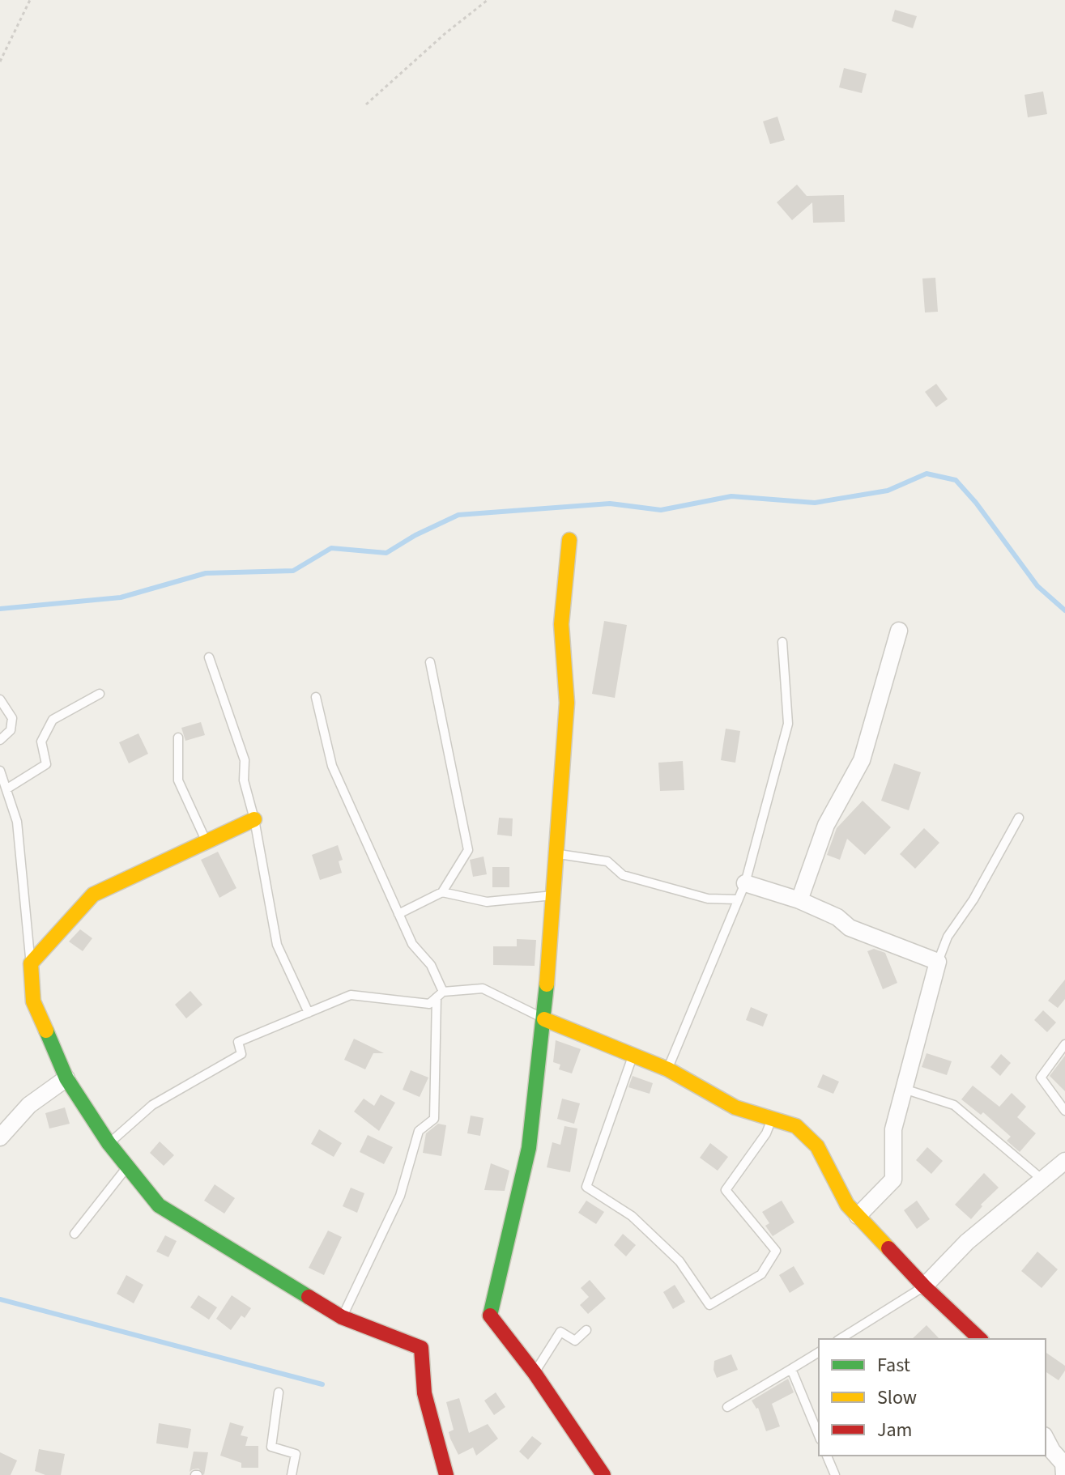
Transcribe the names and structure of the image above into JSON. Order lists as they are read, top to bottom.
{
  "legend": ["Fast", "Slow", "Jam"]
}
